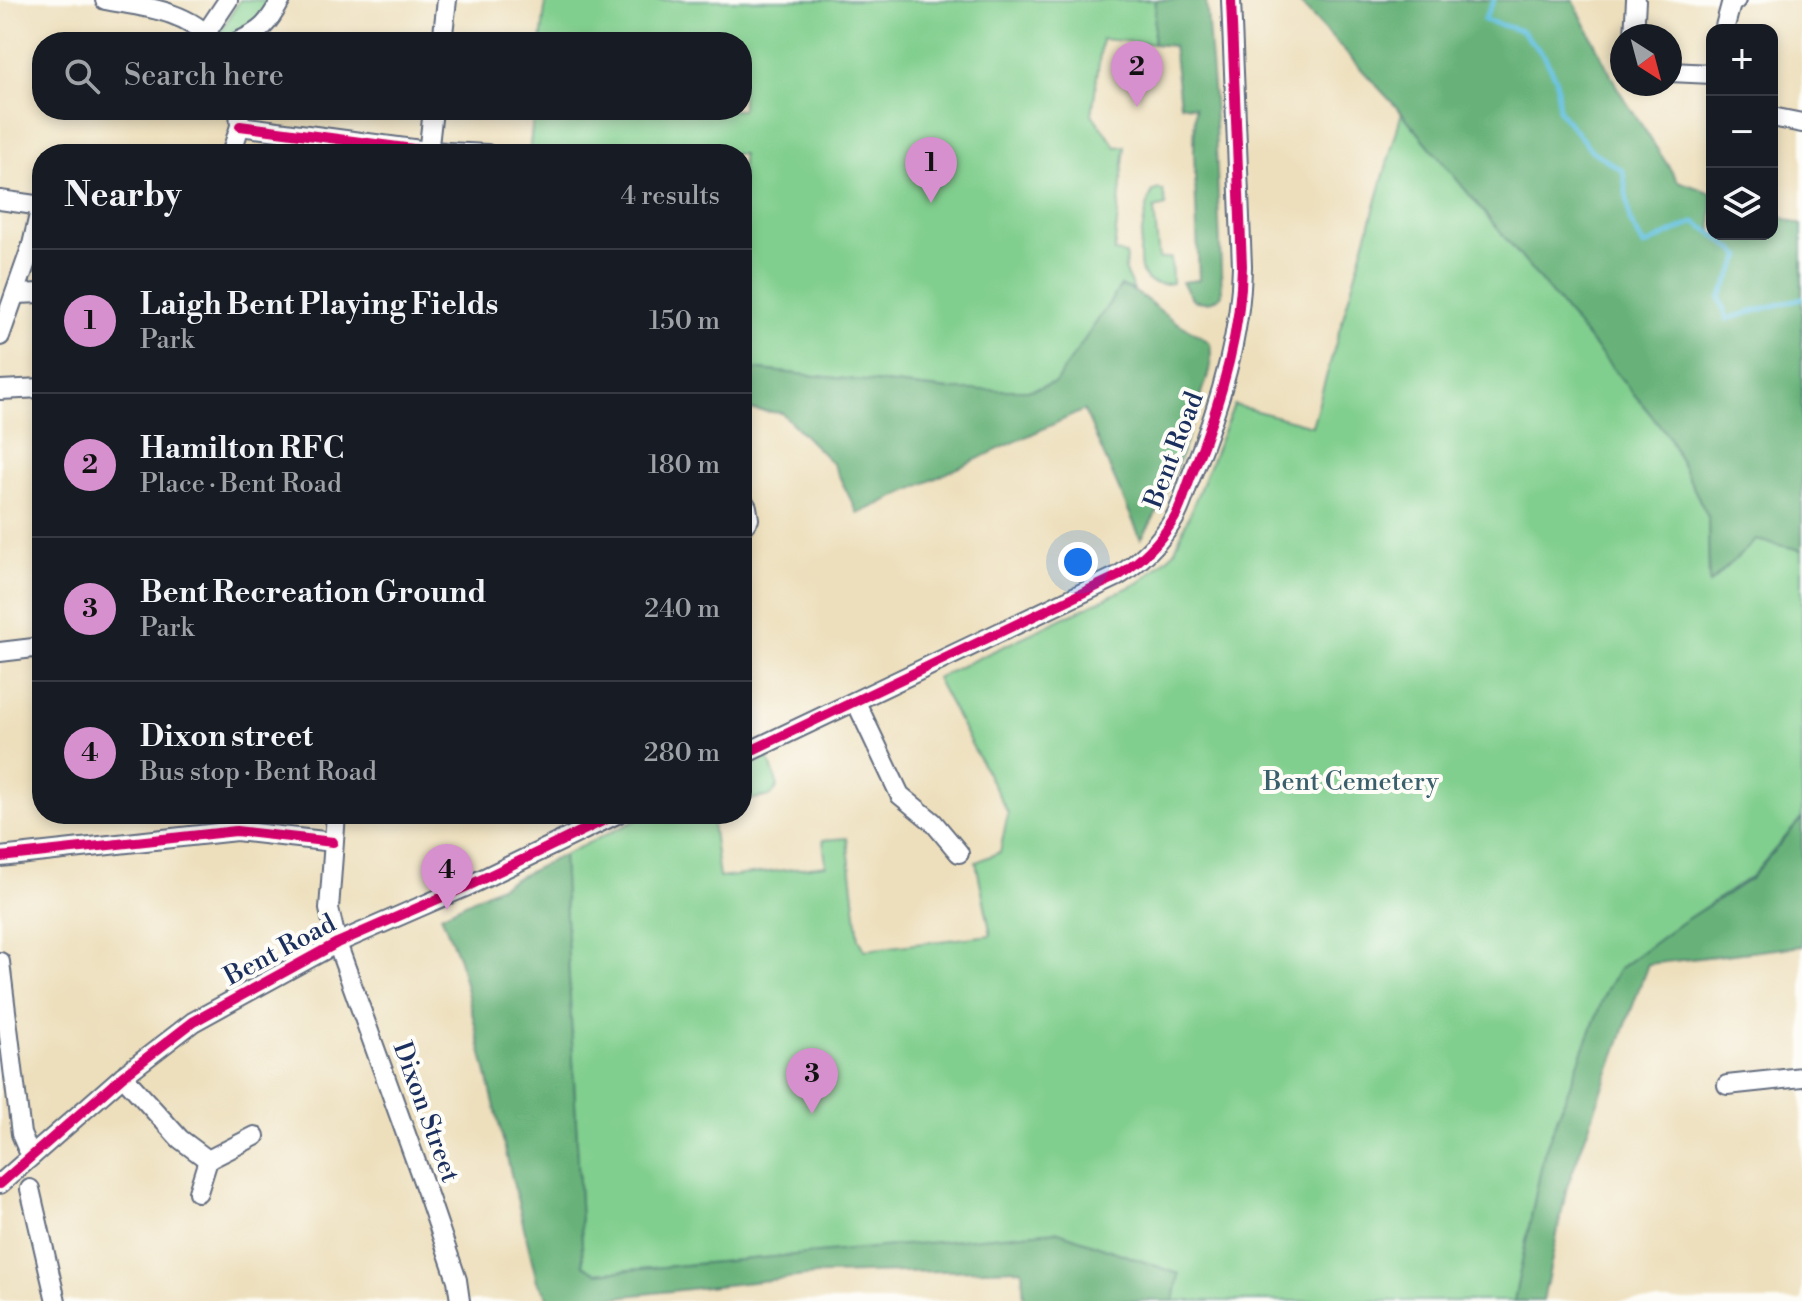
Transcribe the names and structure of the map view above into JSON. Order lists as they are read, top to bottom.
{
  "streets": {
    "street": ["Bent Road", "Dixon Street"]
  },
  "crossings": [
    ["Bent Road", "Dixon Street"]
  ],
  "parks": ["Bent Cemetery"],
  "north": "bottom right",
  "page": {
    "map_buttons": ["+", "−"],
    "search": "Search here",
    "pins": [
      "2",
      "1",
      "4",
      "3"
    ],
    "heading": ["Nearby", "4 results"],
    "list": [
      {
        "mark": "1",
        "name": "Laigh Bent Playing Fields",
        "note": "Park",
        "value": "150 m"
      },
      {
        "mark": "2",
        "name": "Hamilton RFC",
        "note": "Place · Bent Road",
        "value": "180 m"
      },
      {
        "mark": "3",
        "name": "Bent Recreation Ground",
        "note": "Park",
        "value": "240 m"
      },
      {
        "mark": "4",
        "name": "Dixon street",
        "note": "Bus stop · Bent Road",
        "value": "280 m"
      }
    ]
  }
}
